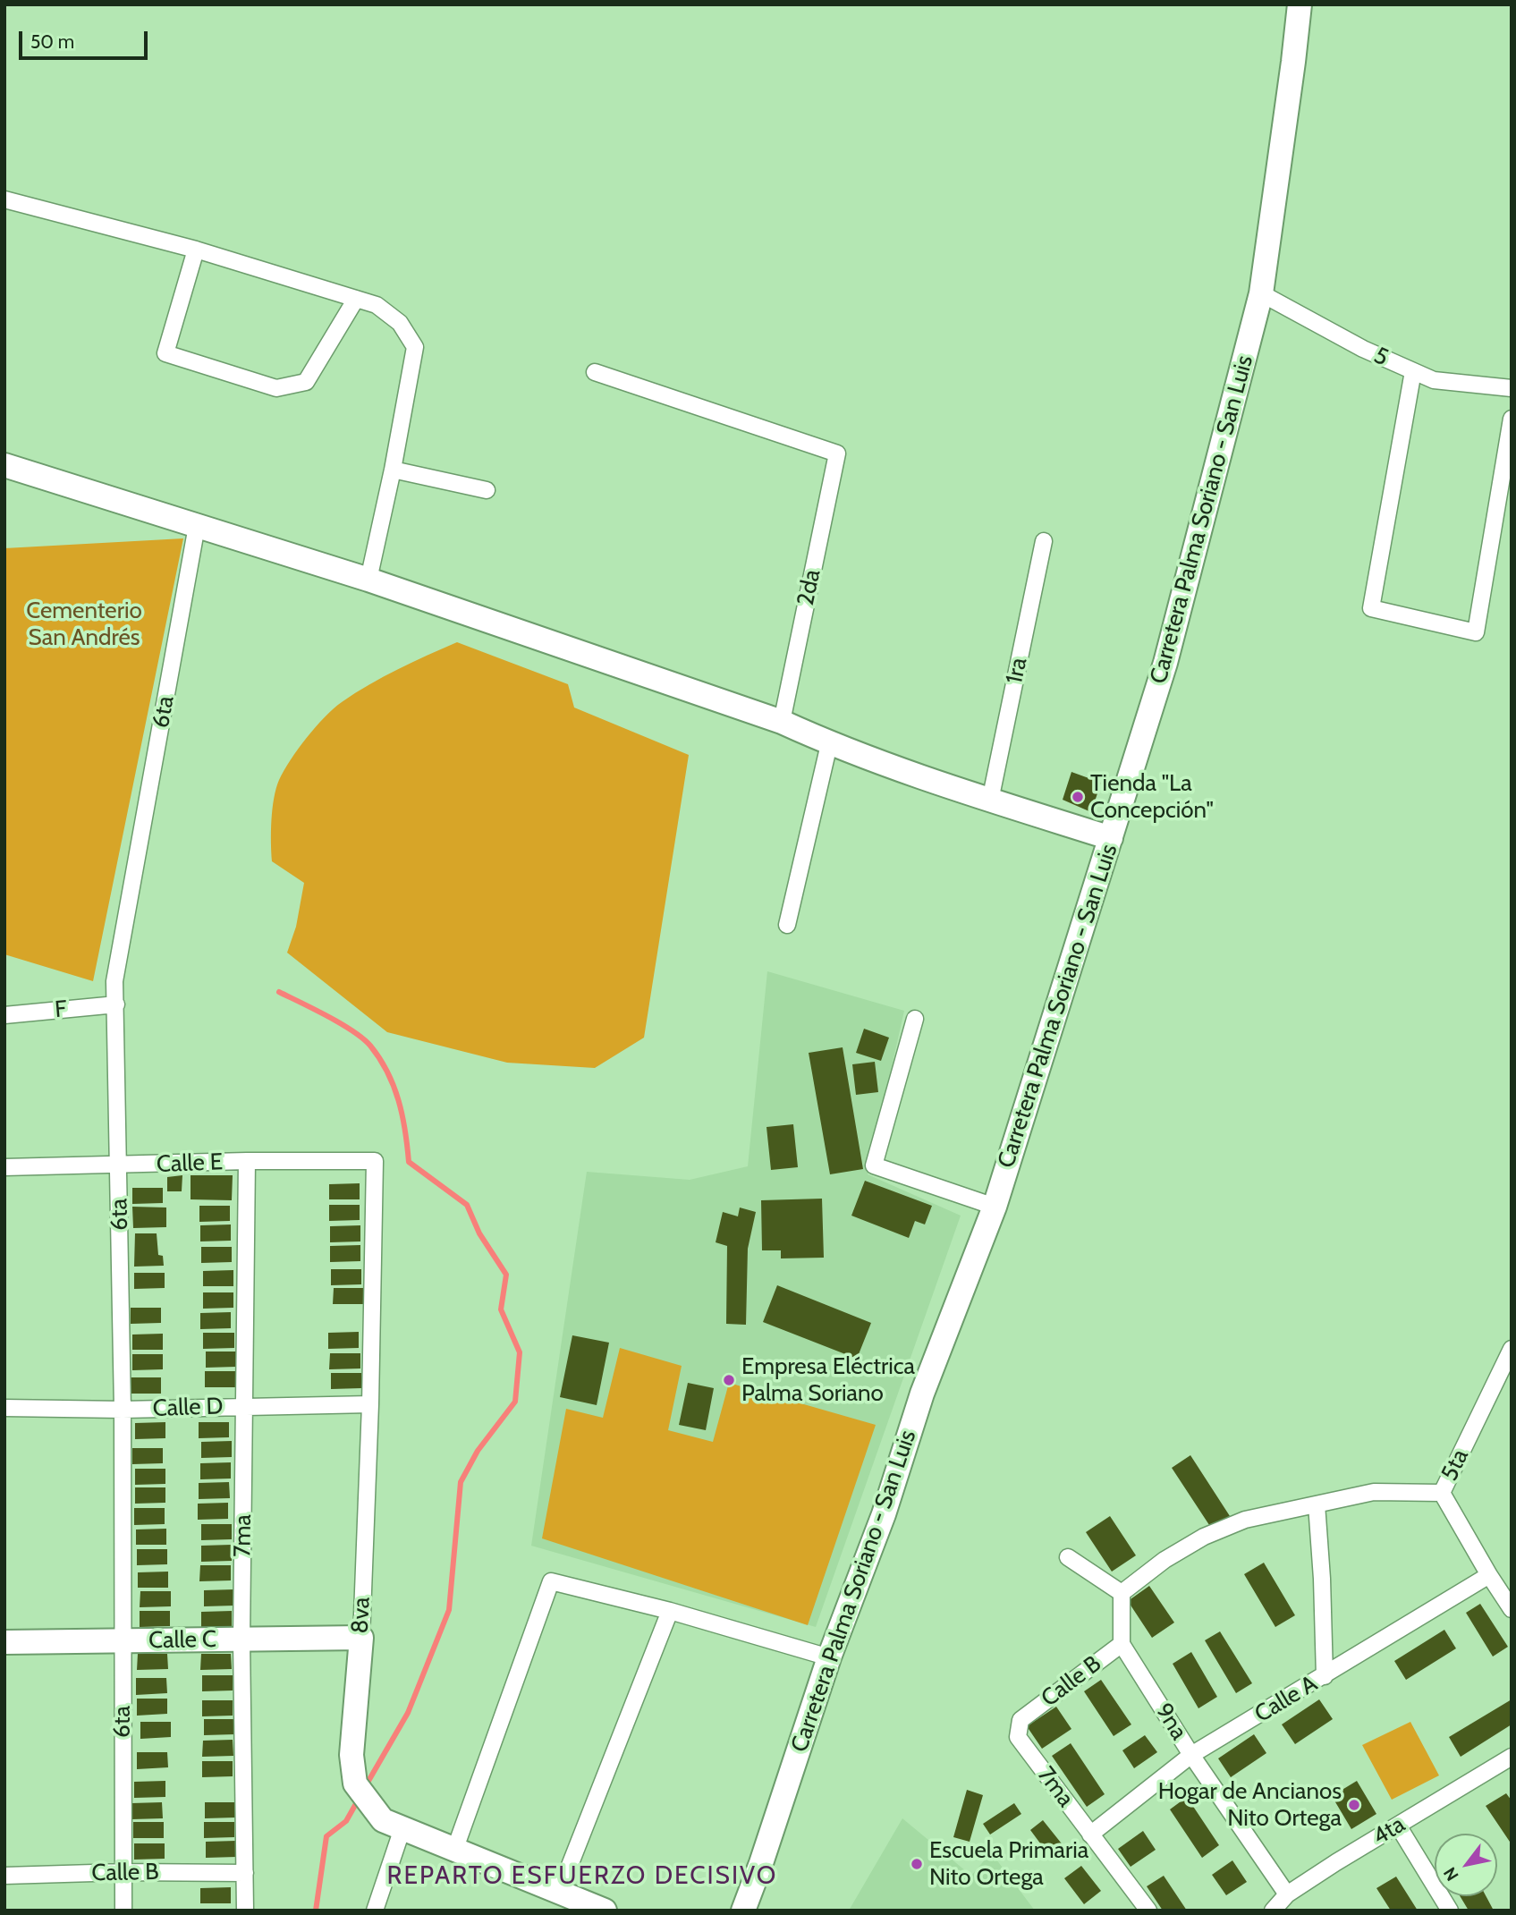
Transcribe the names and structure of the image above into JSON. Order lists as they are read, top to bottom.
{
  "streets": {
    "main road": ["Carretera Palma Soriano - San Luis", "8va", "Calle C"],
    "street": [
      "5",
      "2da",
      "1ra",
      "6ta",
      "F",
      "Calle E",
      "Calle D",
      "5ta",
      "7ma",
      "Calle B",
      "Calle A",
      "9na",
      "4ta"
    ]
  },
  "crossings": [
    ["5", "Carretera Palma Soriano - San Luis"],
    ["6ta", "F"],
    ["6ta", "Calle E"],
    ["6ta", "Calle D"],
    ["6ta", "Calle C"],
    ["6ta", "Calle B"],
    ["Calle E", "7ma"],
    ["Calle E", "8va"],
    ["Calle D", "7ma"],
    ["Calle D", "8va"],
    ["5ta", "Calle A"],
    ["7ma", "Calle C"],
    ["7ma", "Calle B"],
    ["7ma", "Calle A"],
    ["8va", "Calle C"],
    ["Calle B", "9na"],
    ["Calle A", "9na"],
    ["9na", "4ta"]
  ],
  "districts": ["REPARTO ESFUERZO DECISIVO"],
  "parks": ["Cementerio San Andrés"],
  "places": [
    "Tienda \"La Concepción\"",
    "Empresa Eléctrica Palma Soriano",
    "Hogar de Ancianos Nito Ortega",
    "Escuela Primaria Nito Ortega"
  ],
  "scale_bar": "50 m",
  "north": "bottom left"
}
